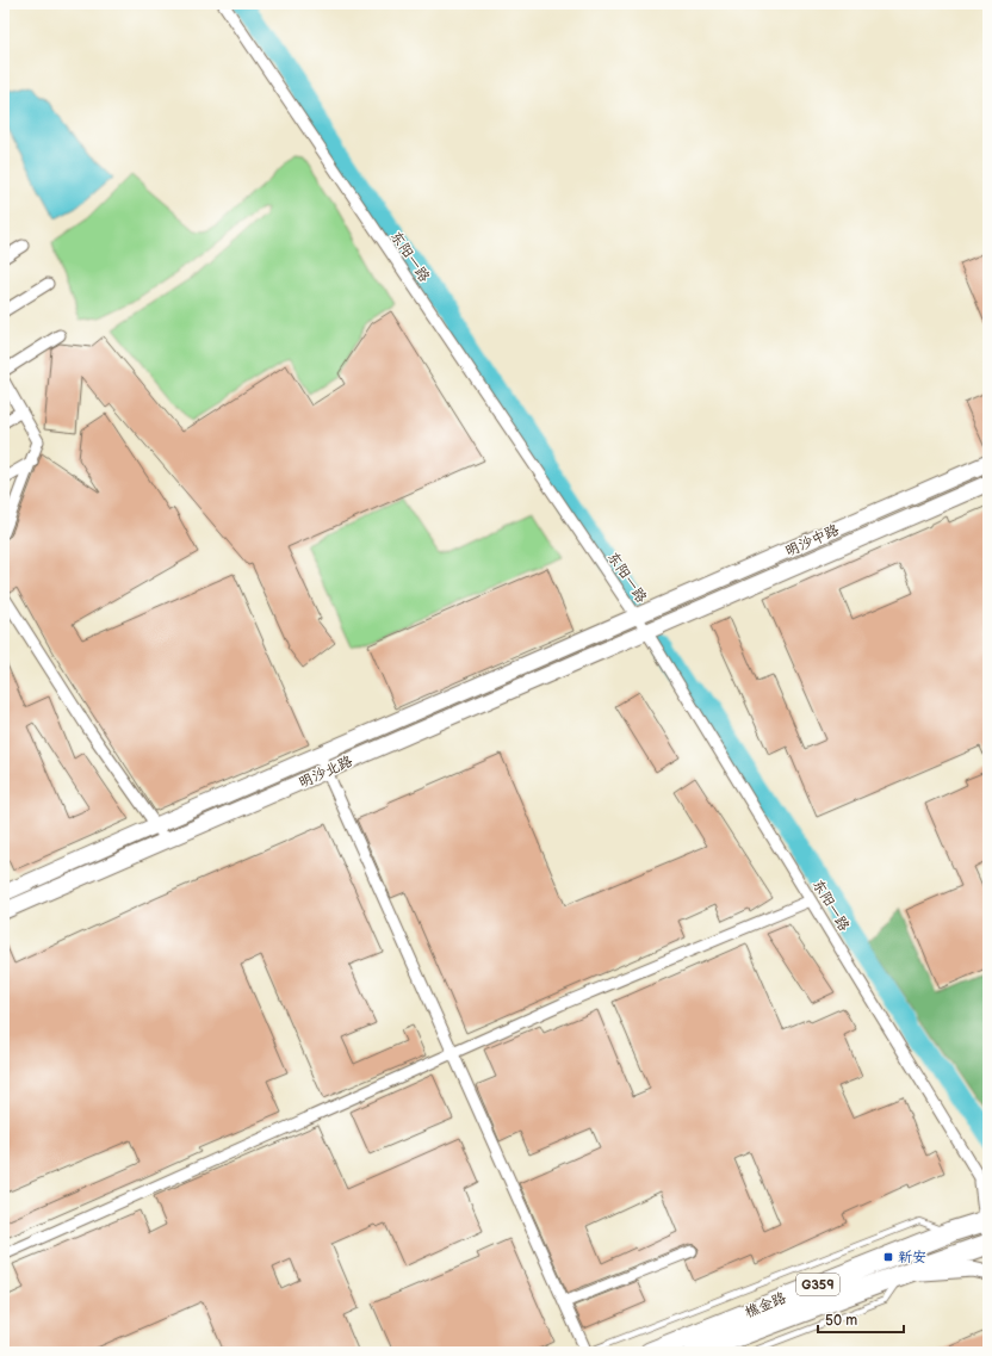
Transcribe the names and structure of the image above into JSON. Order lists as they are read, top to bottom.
{
  "streets": {
    "highway": ["G359", "樵金路"],
    "street": ["东阳一路", "明沙中路", "明沙北路"]
  },
  "crossings": [
    ["东阳一路", "明沙中路"],
    ["东阳一路", "明沙北路"],
    ["明沙中路", "明沙北路"]
  ],
  "places": {
    "transit": ["新安"]
  },
  "scale_bar": "50 m"
}
